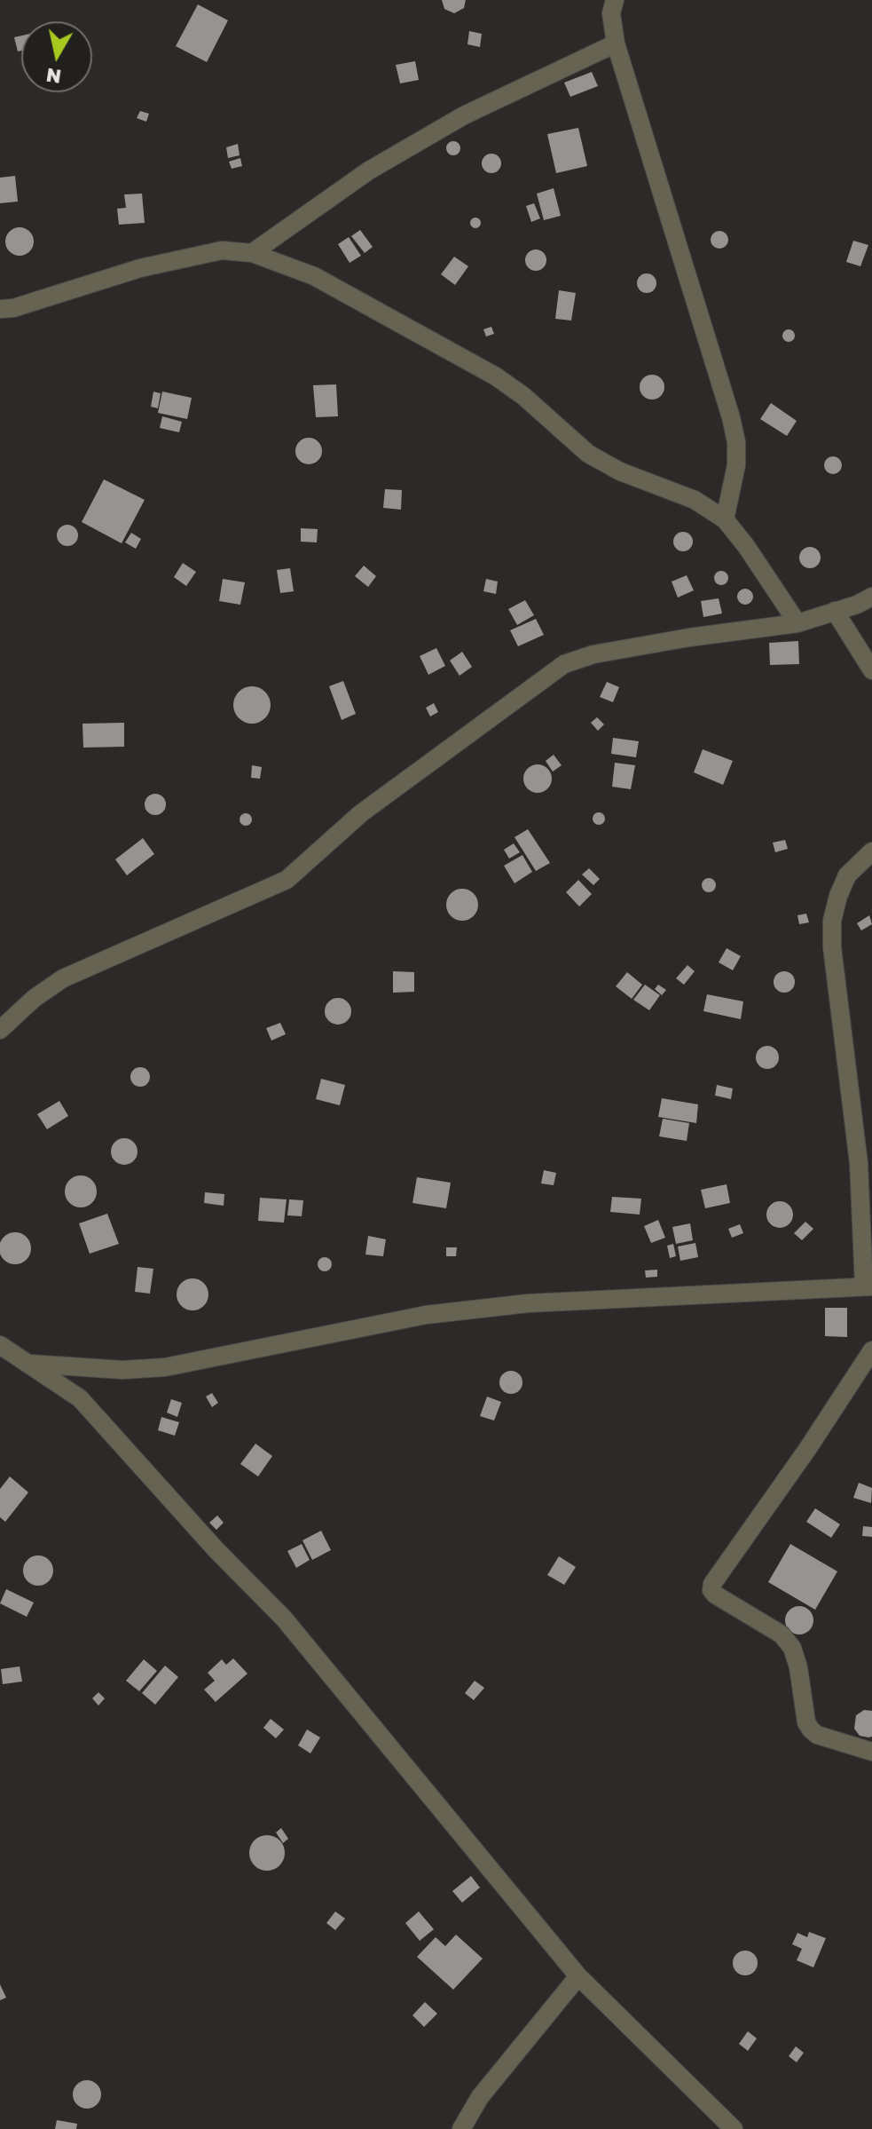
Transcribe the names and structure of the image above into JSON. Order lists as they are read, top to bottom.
{
  "north": "bottom"
}
